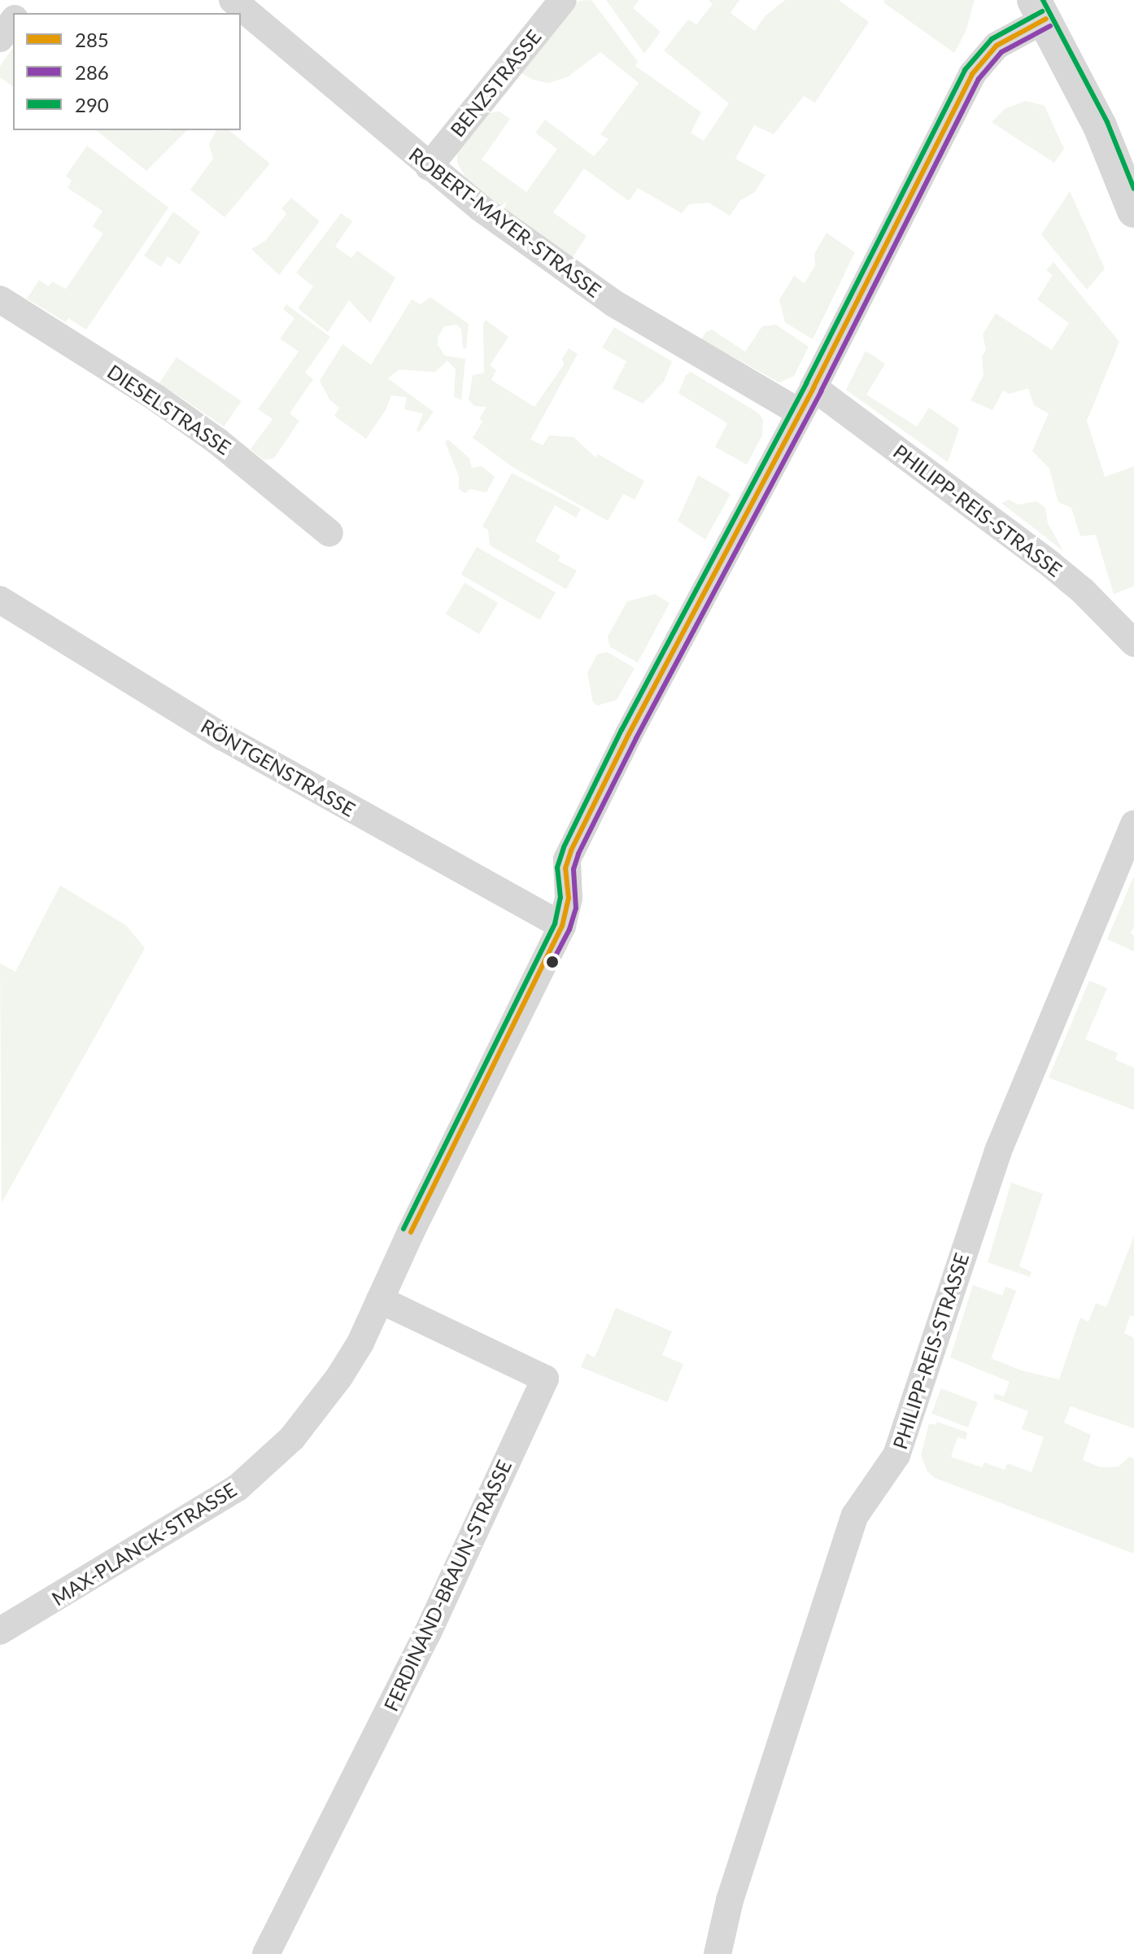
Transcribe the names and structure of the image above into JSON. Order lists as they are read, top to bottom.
{
  "streets": {
    "street": [
      "BENZSTRASSE",
      "ROBERT-MAYER-STRASSE",
      "DIESELSTRASSE",
      "PHILIPP-REIS-STRASSE",
      "RÖNTGENSTRASSE",
      "MAX-PLANCK-STRASSE",
      "FERDINAND-BRAUN-STRASSE"
    ]
  },
  "crossings": [
    ["BENZSTRASSE", "ROBERT-MAYER-STRASSE"],
    ["ROBERT-MAYER-STRASSE", "MAX-PLANCK-STRASSE"],
    ["PHILIPP-REIS-STRASSE", "MAX-PLANCK-STRASSE"],
    ["RÖNTGENSTRASSE", "MAX-PLANCK-STRASSE"],
    ["MAX-PLANCK-STRASSE", "FERDINAND-BRAUN-STRASSE"]
  ],
  "lines": ["transit line 290", "transit line 285", "transit line 286"],
  "legend": ["285", "286", "290"]
}
